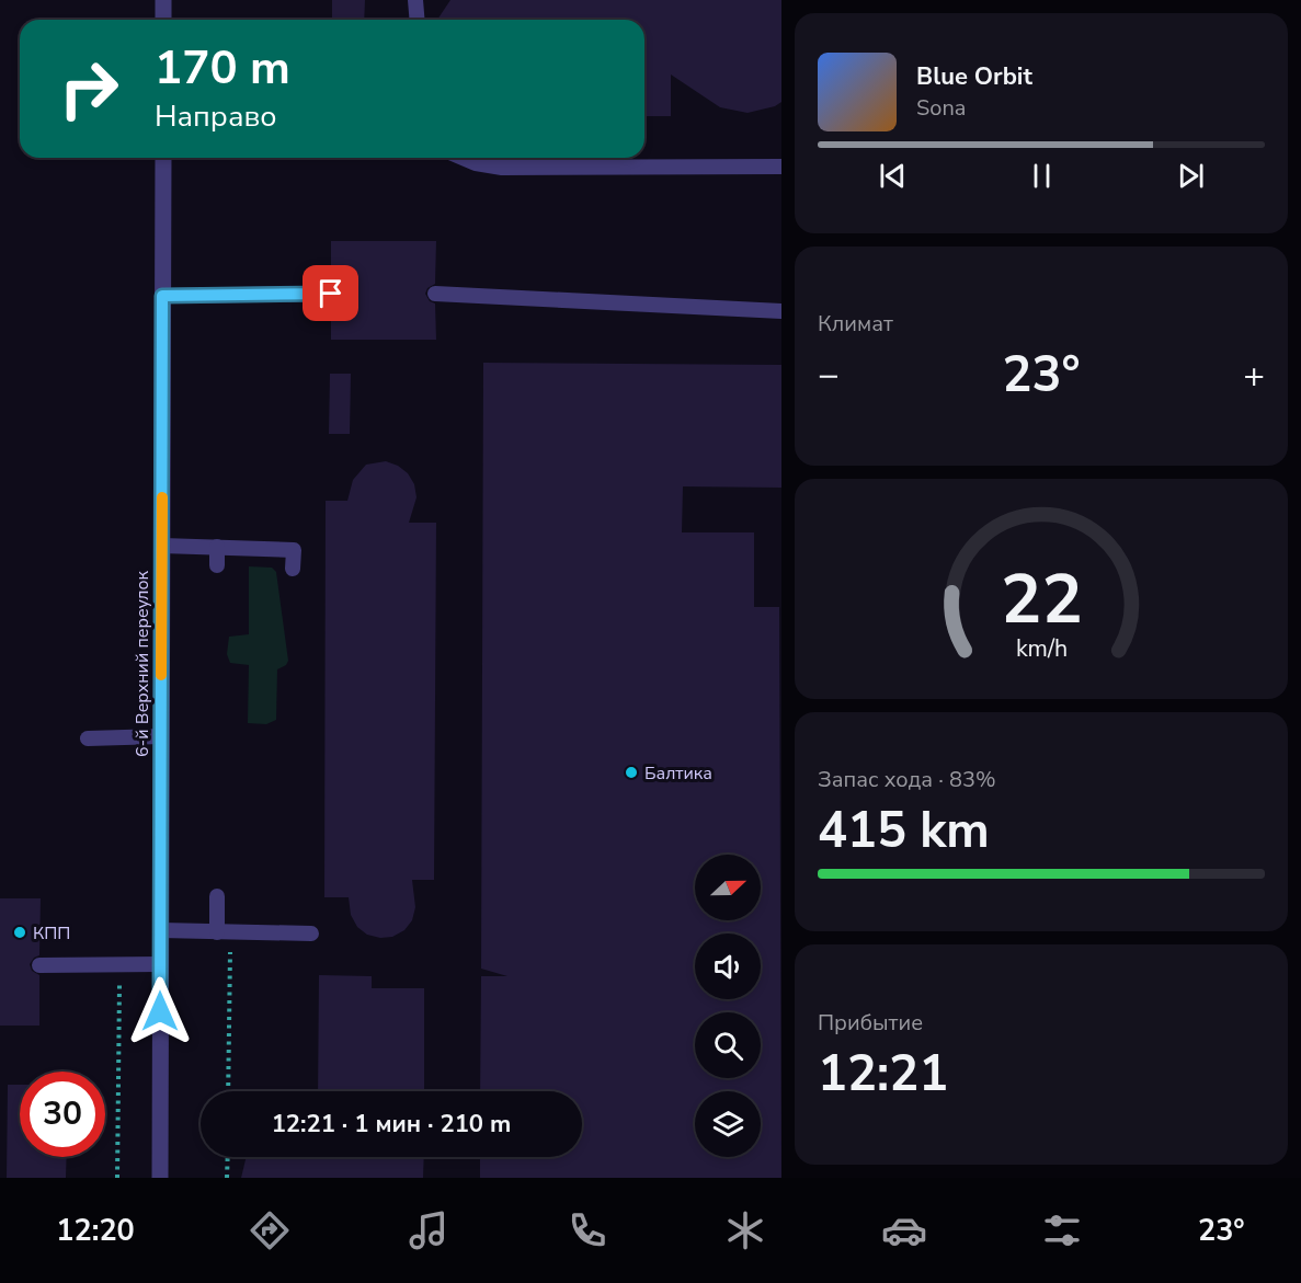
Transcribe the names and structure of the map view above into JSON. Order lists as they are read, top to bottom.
{
  "streets": {
    "street": ["6-й Верхний переулок"]
  },
  "places": ["Балтика", "КПП"],
  "north": "right",
  "page": {
    "turn": ["170 m", "Направо"],
    "song": ["Blue Orbit", "Sona"],
    "tile": [
      "Климат",
      ["Запас хода · 83%", "415 km"],
      ["Прибытие", "12:21"]
    ],
    "heat": ["−", "23°", "+"],
    "limit": "30",
    "trip": "12:21 · 1 мин · 210 m",
    "tabs": ["12:20", "23°"],
    "gauge": ["22", "km/h"]
  }
}
